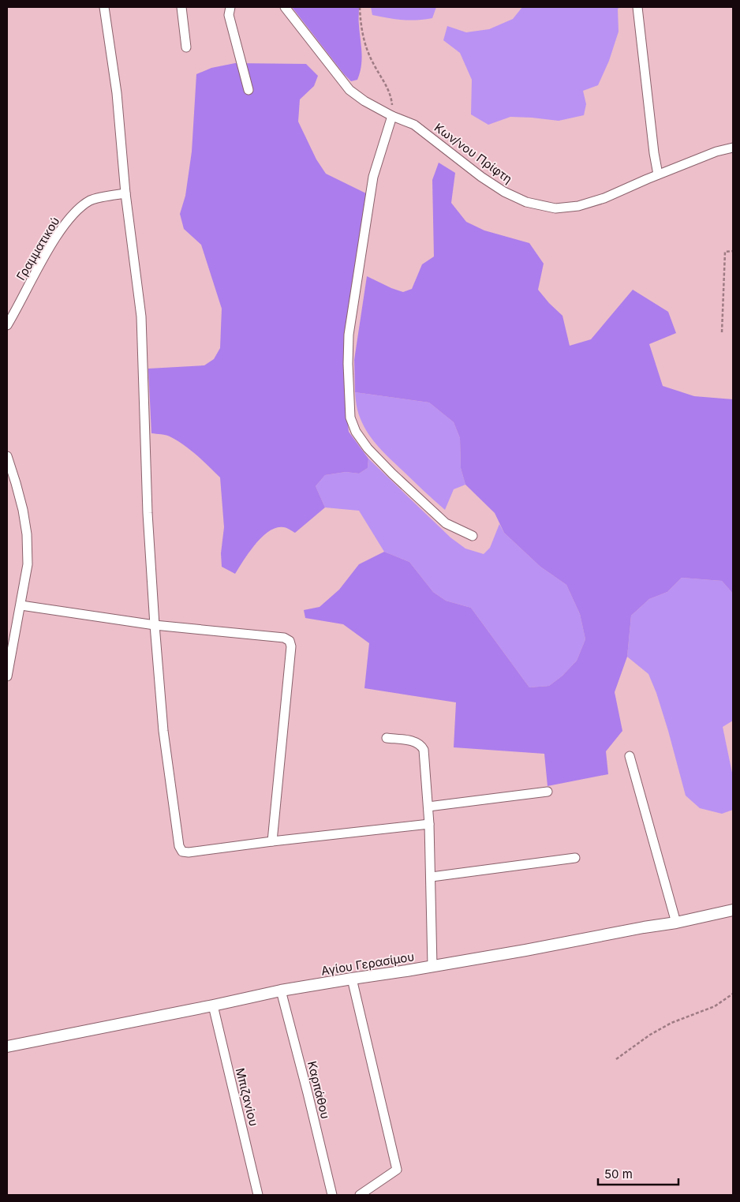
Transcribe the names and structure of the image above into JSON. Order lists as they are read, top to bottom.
{
  "streets": {
    "street": [
      "Κων/νου Πρίφτη",
      "Γραμματικού",
      "Αγίου Γερασίμου",
      "Καρπάθου",
      "Μπιζανίου"
    ]
  },
  "crossings": [
    ["Αγίου Γερασίμου", "Καρπάθου"],
    ["Αγίου Γερασίμου", "Μπιζανίου"]
  ],
  "scale_bar": "50 m"
}
